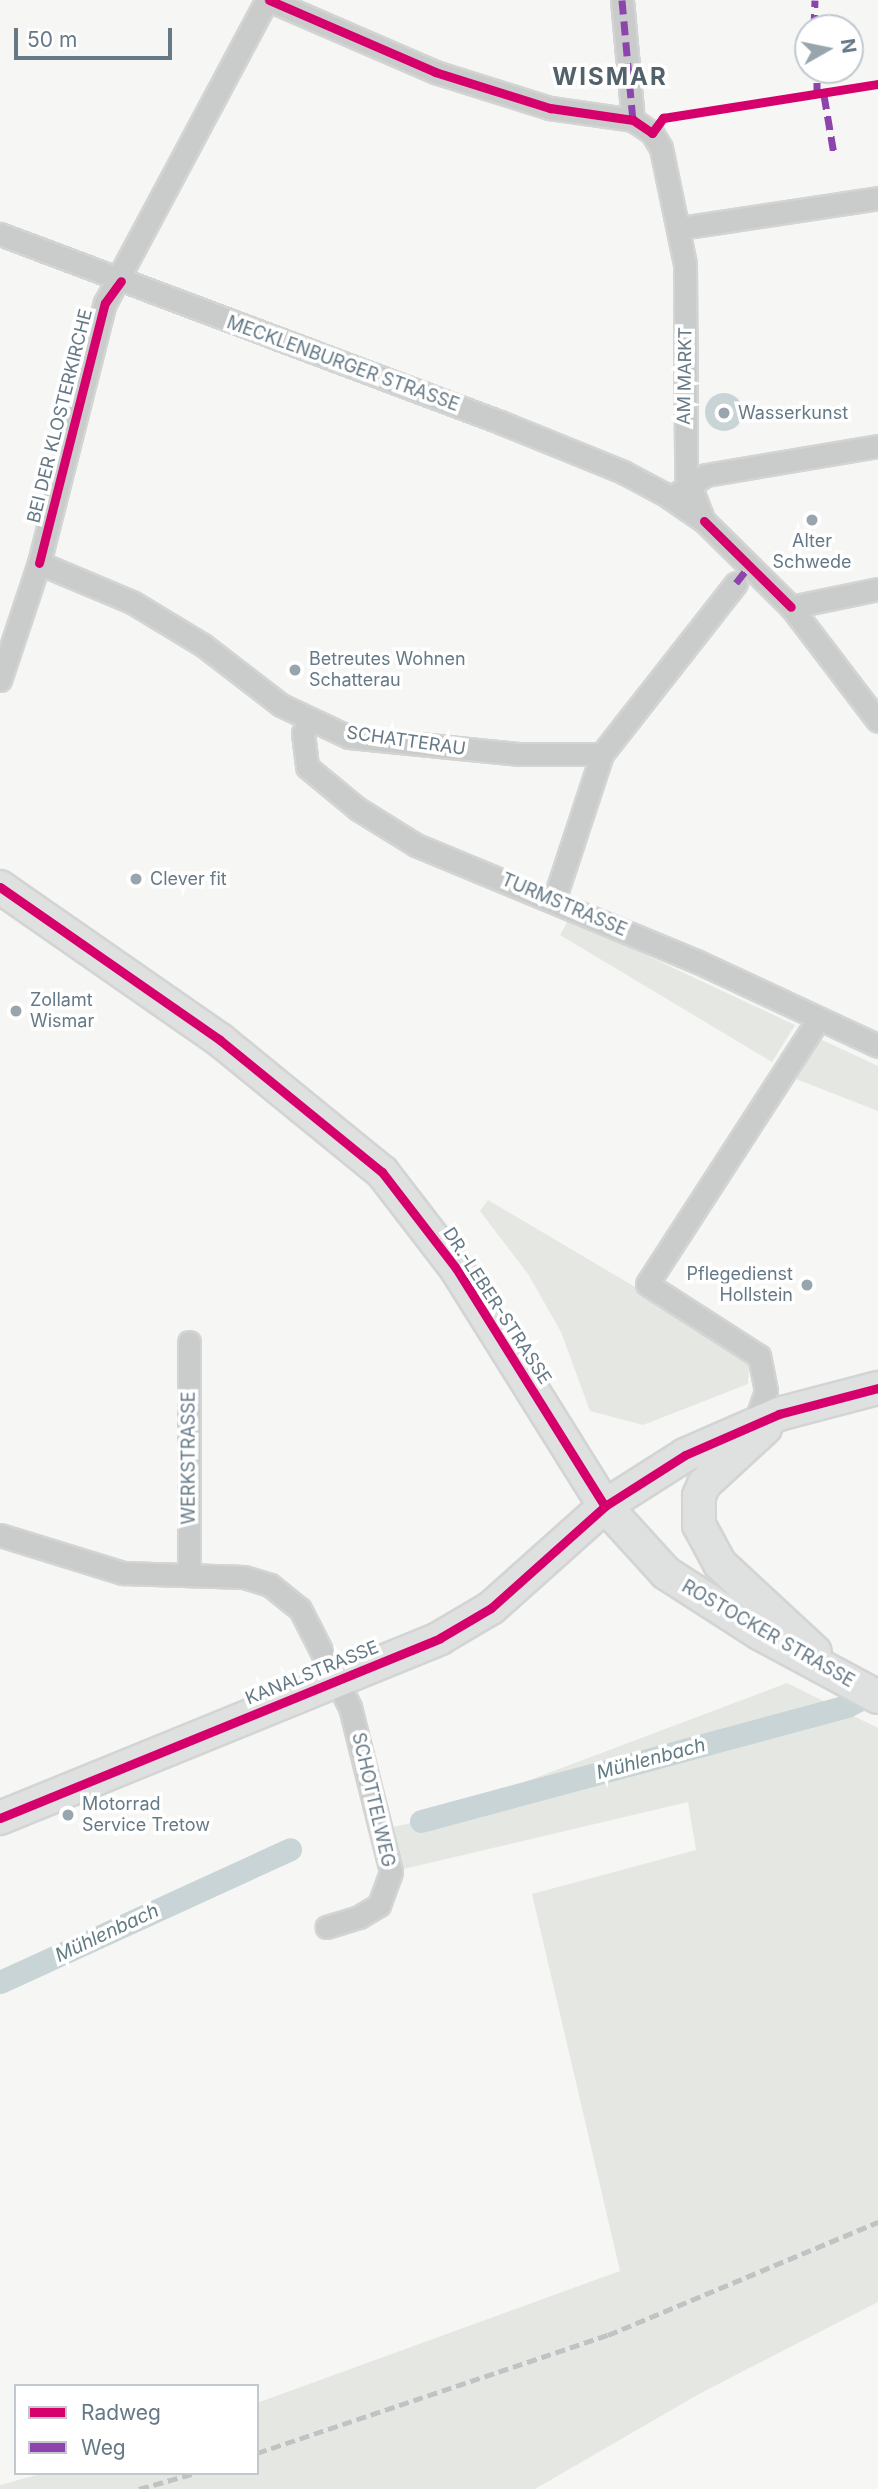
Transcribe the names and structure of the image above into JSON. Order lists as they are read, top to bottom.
{
  "streets": {
    "main road": ["DR.-LEBER-STRASSE", "ROSTOCKER STRASSE", "KANALSTRASSE"],
    "street": [
      "MECKLENBURGER STRASSE",
      "AM MARKT",
      "BEI DER KLOSTERKIRCHE",
      "SCHATTERAU",
      "TURMSTRASSE",
      "WERKSTRASSE",
      "SCHOTTELWEG"
    ]
  },
  "crossings": [
    ["MECKLENBURGER STRASSE", "AM MARKT"],
    ["MECKLENBURGER STRASSE", "BEI DER KLOSTERKIRCHE"],
    ["BEI DER KLOSTERKIRCHE", "SCHATTERAU"],
    ["SCHATTERAU", "TURMSTRASSE"],
    ["DR.-LEBER-STRASSE", "ROSTOCKER STRASSE"],
    ["DR.-LEBER-STRASSE", "KANALSTRASSE"],
    ["WERKSTRASSE", "SCHOTTELWEG"],
    ["ROSTOCKER STRASSE", "KANALSTRASSE"],
    ["KANALSTRASSE", "SCHOTTELWEG"]
  ],
  "districts": ["WISMAR"],
  "water": ["Mühlenbach"],
  "places": [
    "Wasserkunst",
    "Alter Schwede",
    "Betreutes Wohnen Schatterau",
    "Clever fit",
    "Zollamt Wismar",
    "Pflegedienst Hollstein",
    "Motorrad Service Tretow"
  ],
  "legend": ["Radweg", "Weg"],
  "scale_bar": "50 m",
  "north": "right"
}
